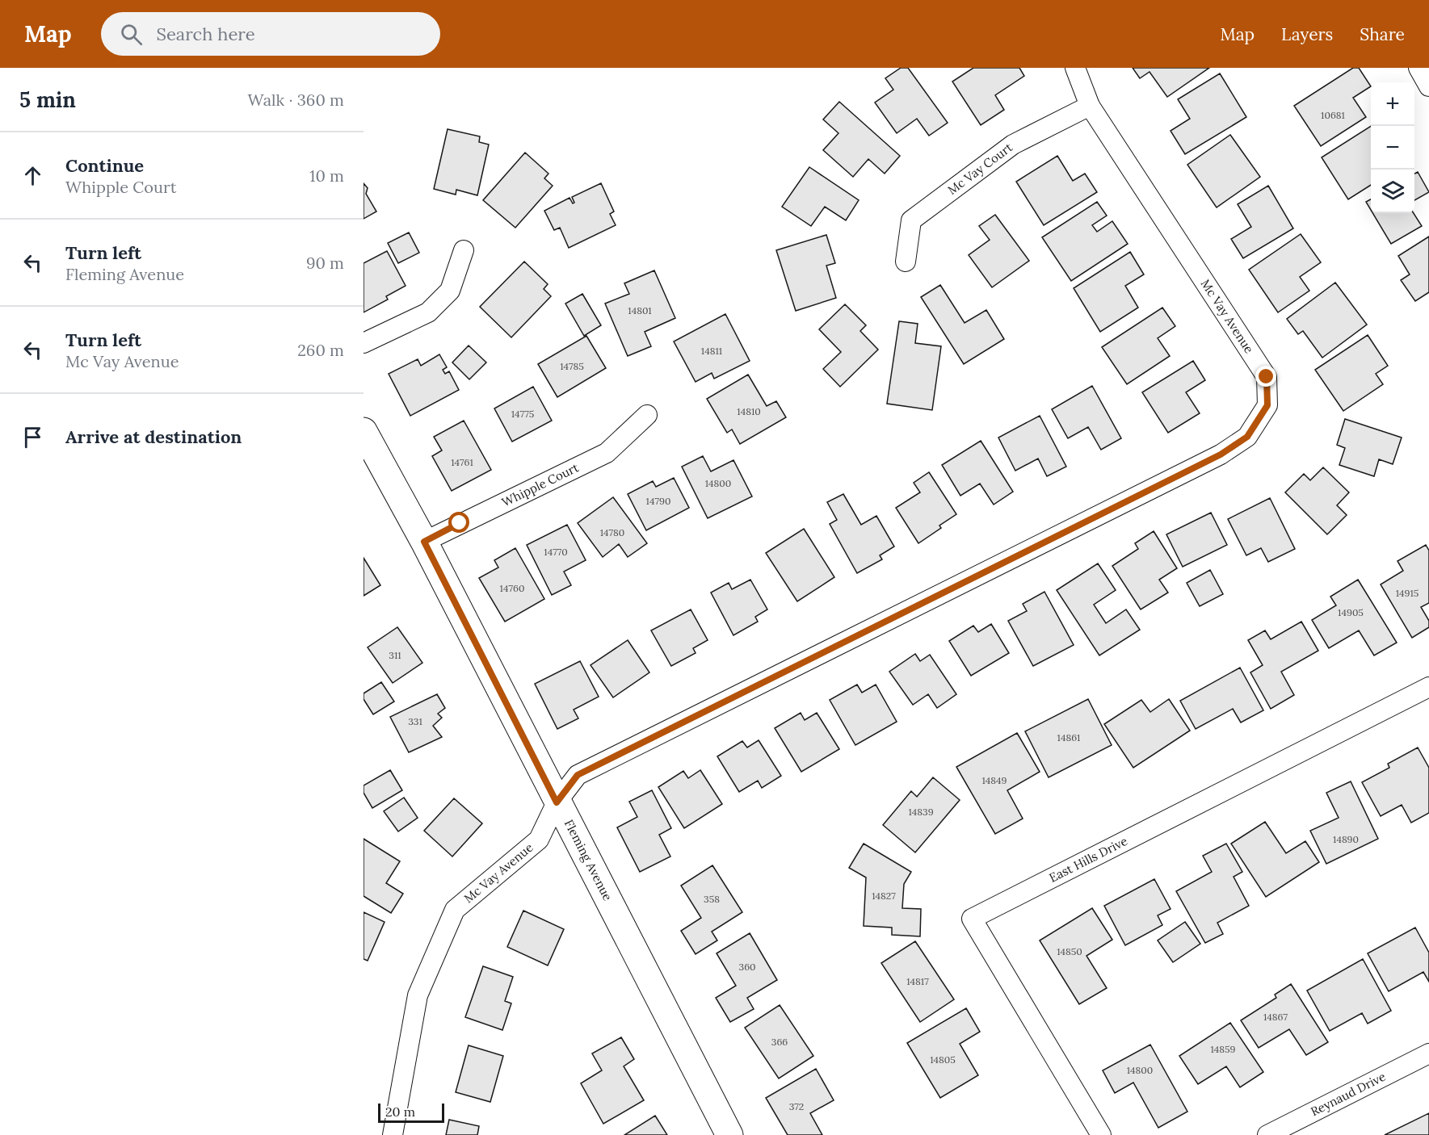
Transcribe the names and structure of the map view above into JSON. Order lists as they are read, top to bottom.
{
  "streets": {
    "street": [
      "Mc Vay Court",
      "Mc Vay Avenue",
      "Whipple Court",
      "East Hills Drive",
      "Fleming Avenue",
      "Reynaud Drive"
    ]
  },
  "crossings": [
    ["Mc Vay Court", "Mc Vay Avenue"],
    ["Mc Vay Avenue", "Fleming Avenue"],
    ["Whipple Court", "Fleming Avenue"]
  ],
  "house_numbers": [
    "10681",
    "14801",
    "14811",
    "14785",
    "14810",
    "14775",
    "14761",
    "14800",
    "14790",
    "14780",
    "14770",
    "14760",
    "14915",
    "14905",
    "311",
    "331",
    "14861",
    "14849",
    "14839",
    "14890",
    "14827",
    "358",
    "14850",
    "360",
    "14817",
    "14867",
    "366",
    "14859",
    "14805",
    "14800",
    "372"
  ],
  "scale_bar": "20 m",
  "page": {
    "header": "Map",
    "search": "Search here",
    "nav": ["Map", "Layers", "Share"],
    "heading": ["5 min", "Walk · 360 m"],
    "map_buttons": ["+", "−"],
    "list": [
      ["Continue", "Whipple Court", "10 m"],
      ["Turn left", "Fleming Avenue", "90 m"],
      ["Turn left", "Mc Vay Avenue", "260 m"],
      "Arrive at destination"
    ],
    "scale": "20 m"
  }
}
